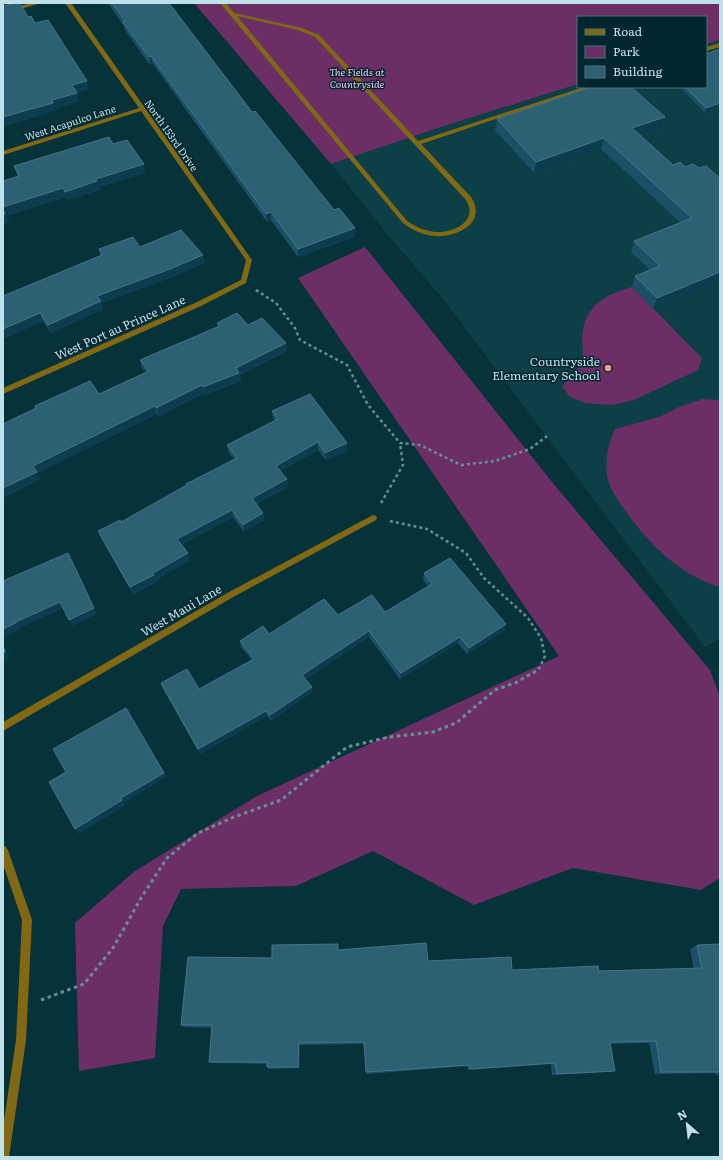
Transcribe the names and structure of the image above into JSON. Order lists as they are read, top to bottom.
{
  "streets": {
    "street": [
      "West Acapulco Lane",
      "North 153rd Drive",
      "West Port au Prince Lane",
      "West Maui Lane"
    ]
  },
  "crossings": [
    ["West Acapulco Lane", "North 153rd Drive"],
    ["North 153rd Drive", "West Port au Prince Lane"]
  ],
  "parks": ["The Fields at Countryside"],
  "places": ["Countryside Elementary School"],
  "legend": ["Road", "Park", "Building"],
  "north": "top left"
}
